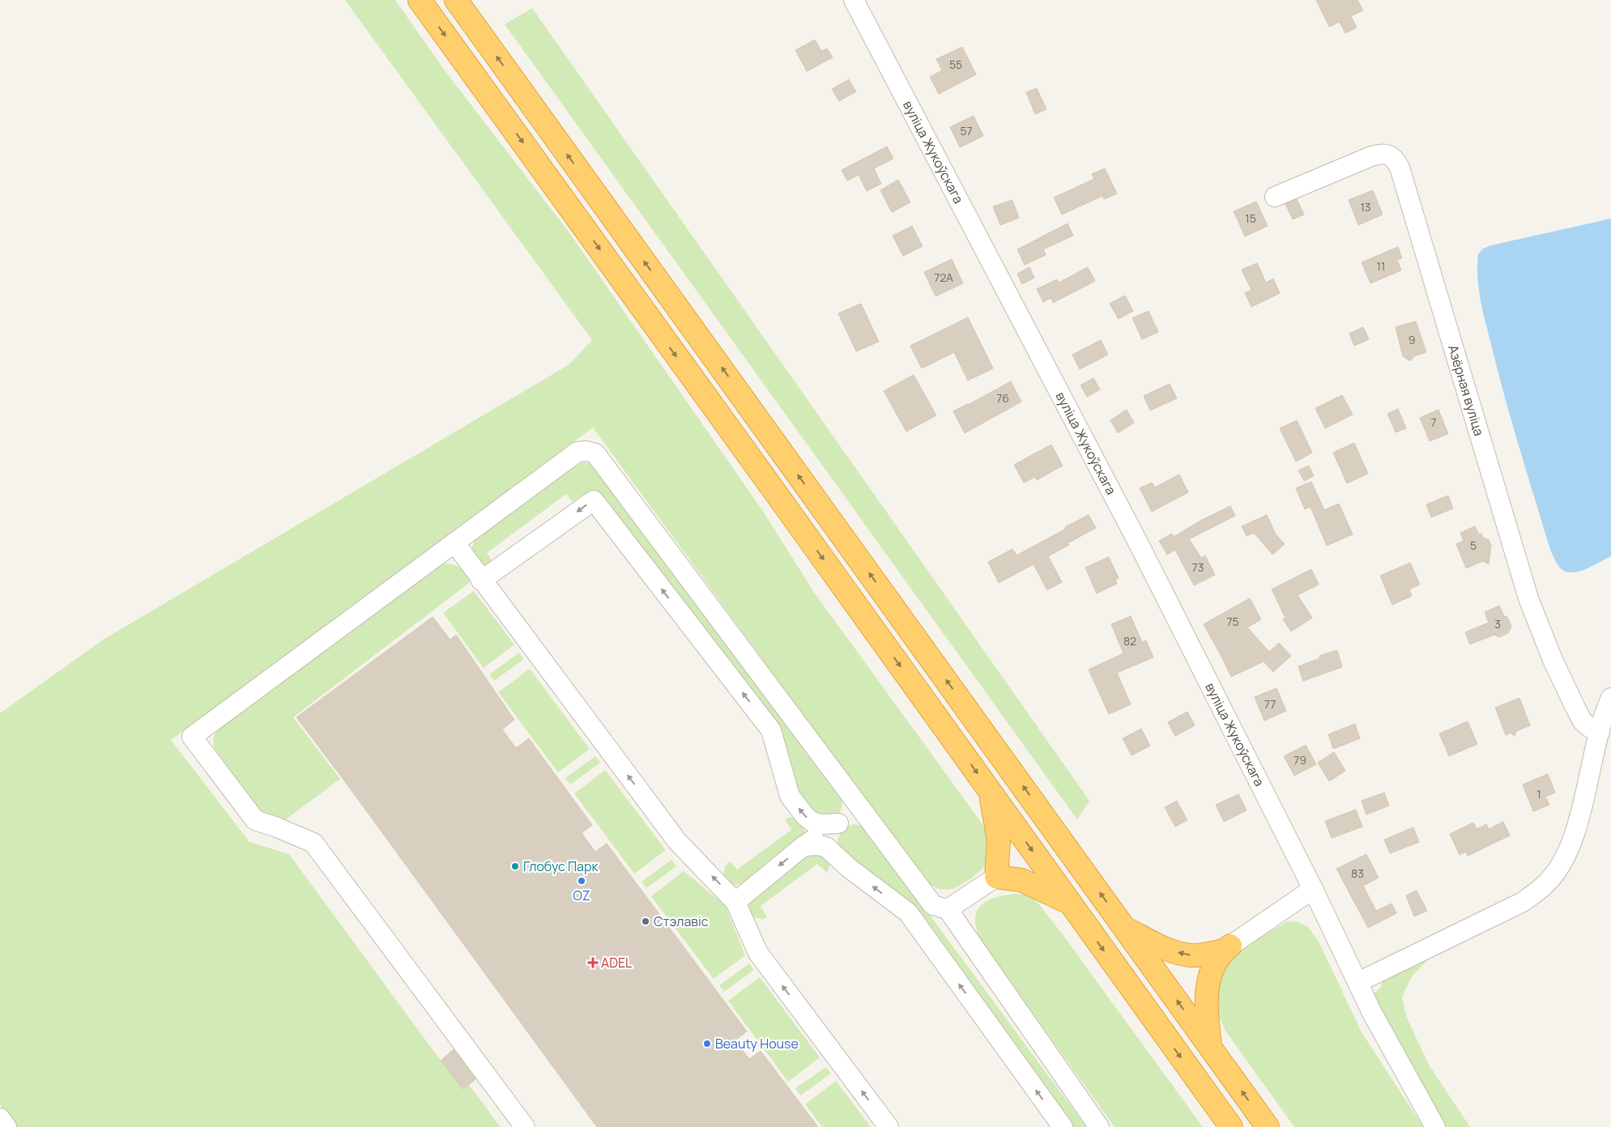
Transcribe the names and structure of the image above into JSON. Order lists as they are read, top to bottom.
{
  "streets": {
    "street": ["вуліца Жукоўскага", "Азёрная вуліца"]
  },
  "places": {
    "other": [
      "Глобус Парк",
      "OZ",
      "Стэлавіс",
      "Beauty House"
    ],
    "health": ["ADEL"]
  },
  "house_numbers": [
    "55",
    "57",
    "13",
    "15",
    "11",
    "72А",
    "9",
    "76",
    "7",
    "5",
    "73",
    "75",
    "3",
    "82",
    "77",
    "79",
    "1",
    "83"
  ]
}
